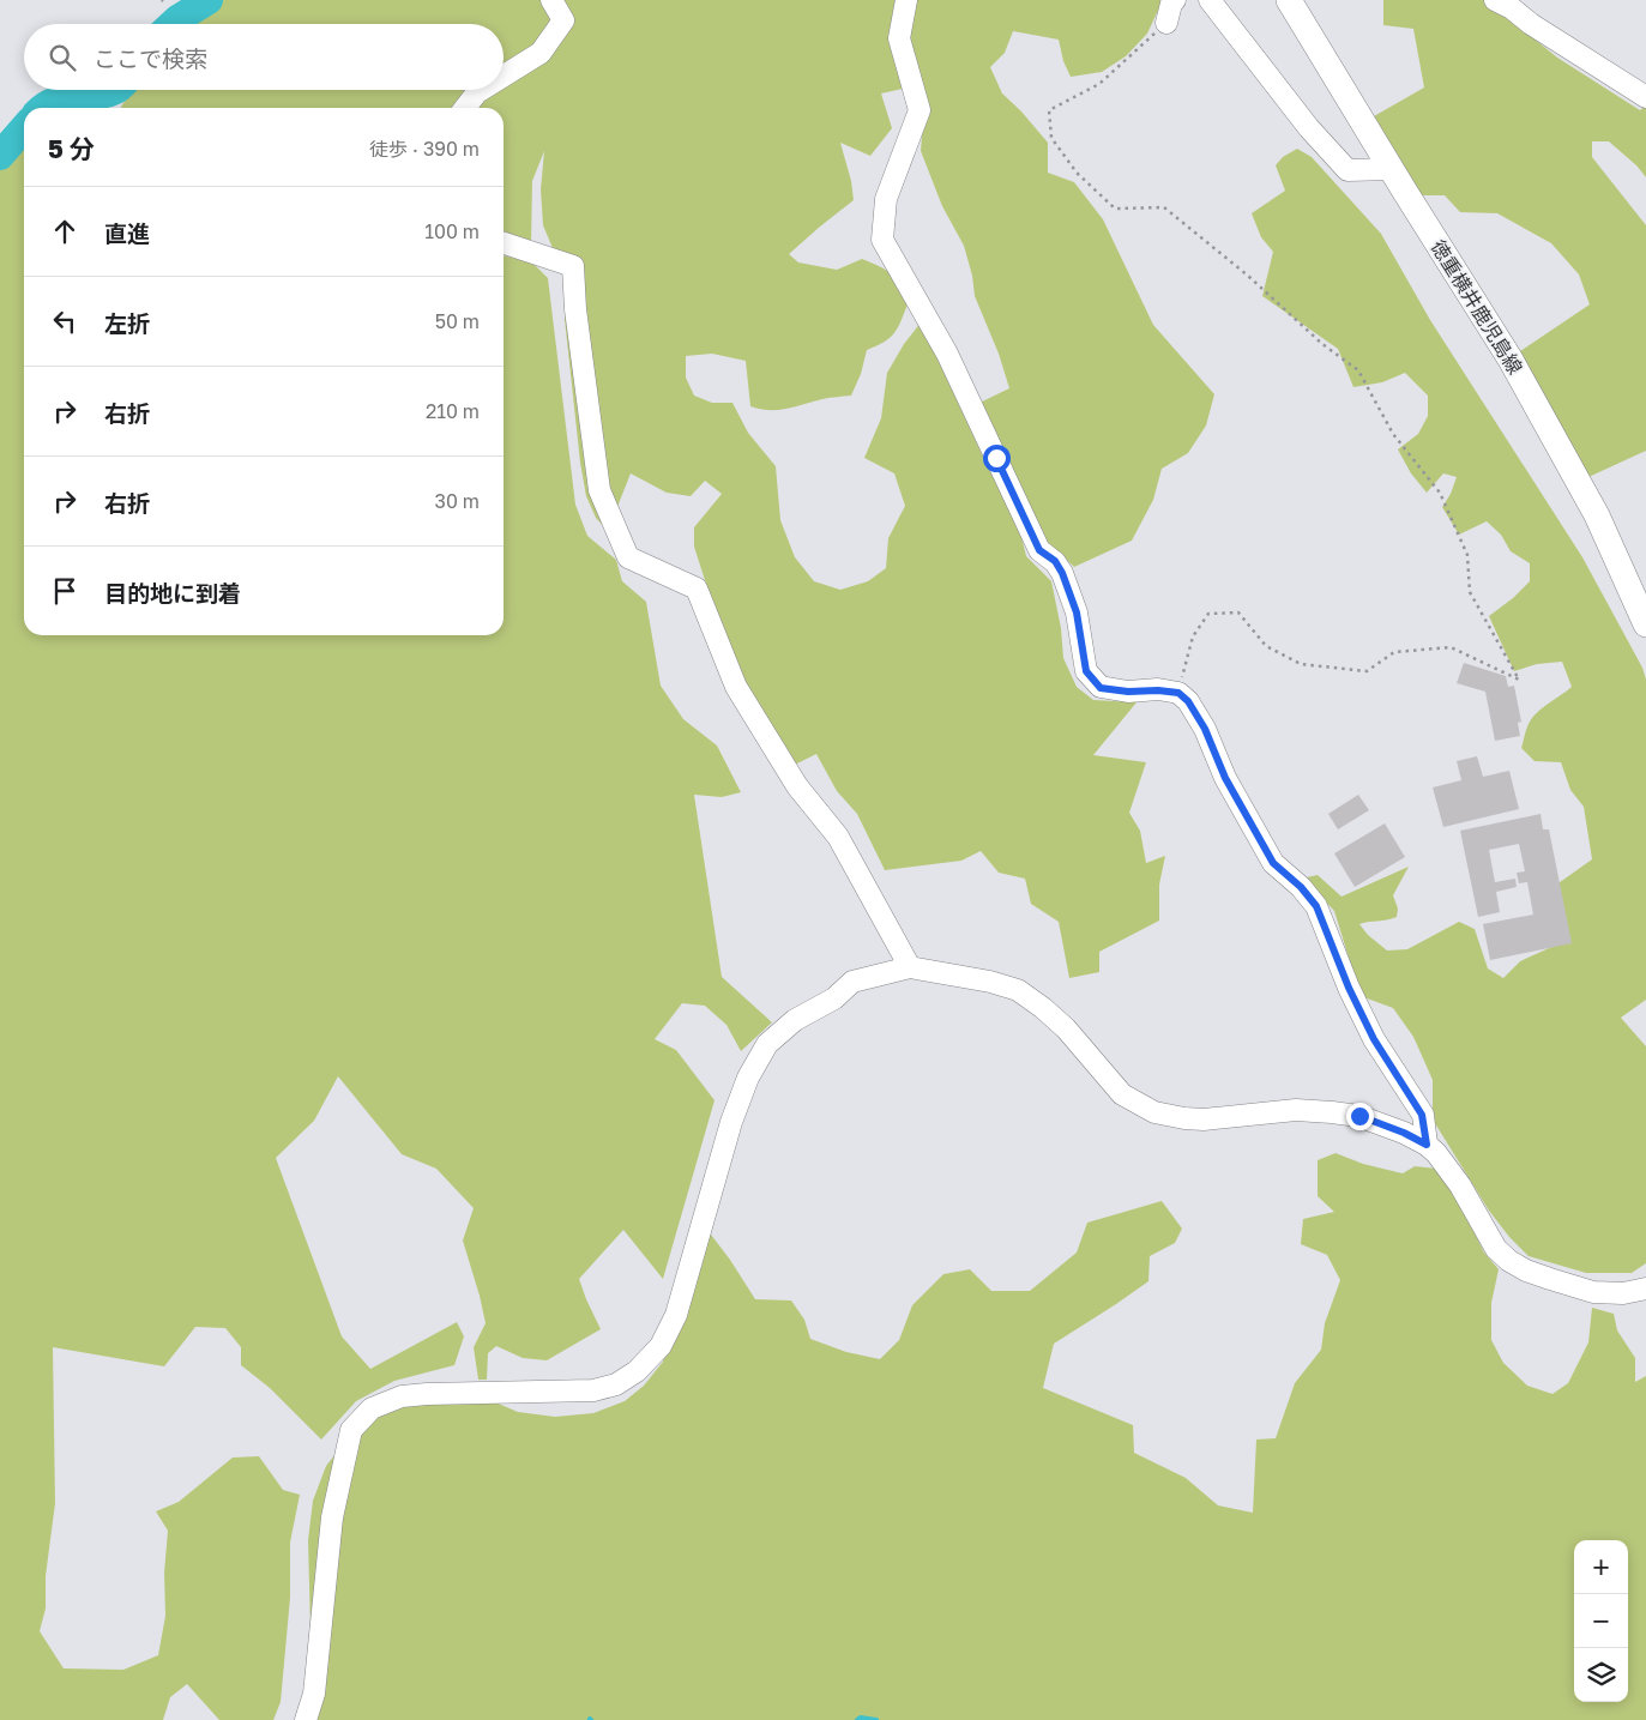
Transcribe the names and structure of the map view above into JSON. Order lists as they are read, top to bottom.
{
  "streets": {
    "main road": ["徳重横井鹿児島線"]
  },
  "page": {
    "search": "ここで検索",
    "heading": ["5 分", "徒歩 · 390 m"],
    "list": [
      ["直進", "100 m"],
      ["左折", "50 m"],
      ["右折", "210 m"],
      ["右折", "30 m"],
      "目的地に到着"
    ],
    "map_buttons": ["+", "−"]
  }
}
